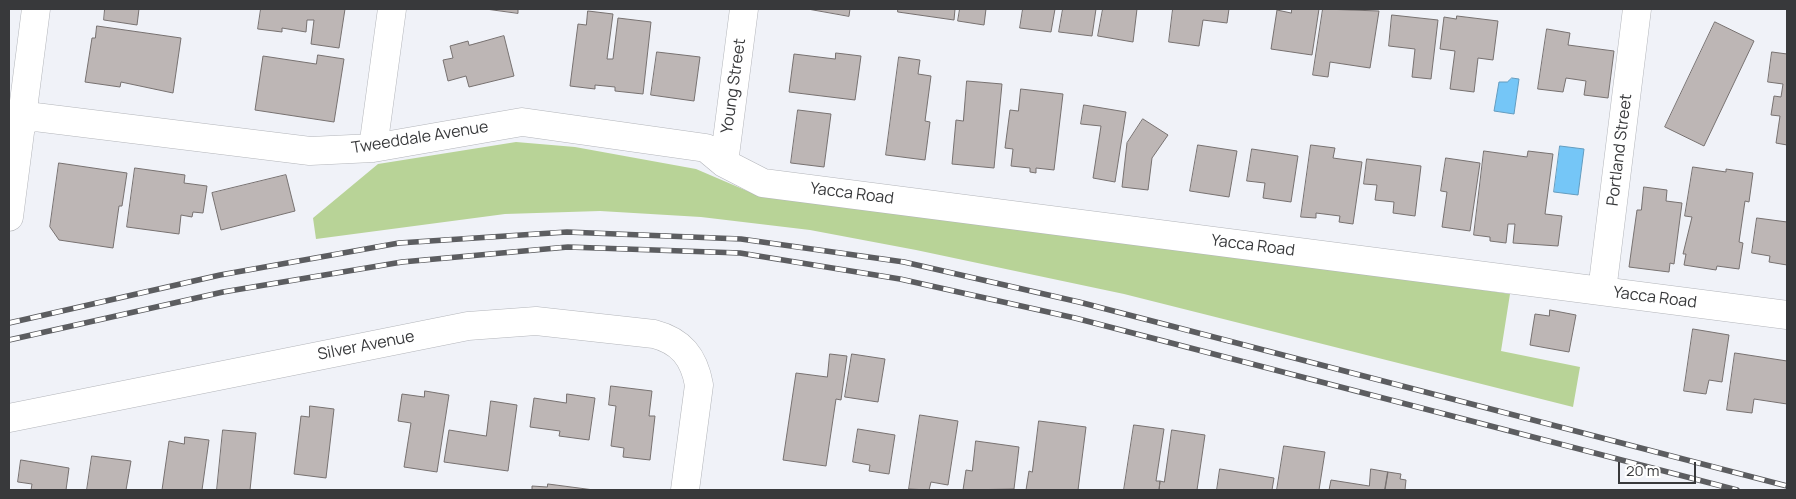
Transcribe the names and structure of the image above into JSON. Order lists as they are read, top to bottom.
{
  "streets": {
    "street": [
      "Young Street",
      "Tweeddale Avenue",
      "Portland Street",
      "Yacca Road",
      "Silver Avenue"
    ]
  },
  "crossings": [
    ["Young Street", "Tweeddale Avenue"],
    ["Young Street", "Yacca Road"],
    ["Tweeddale Avenue", "Yacca Road"],
    ["Portland Street", "Yacca Road"]
  ],
  "scale_bar": "20 m"
}
